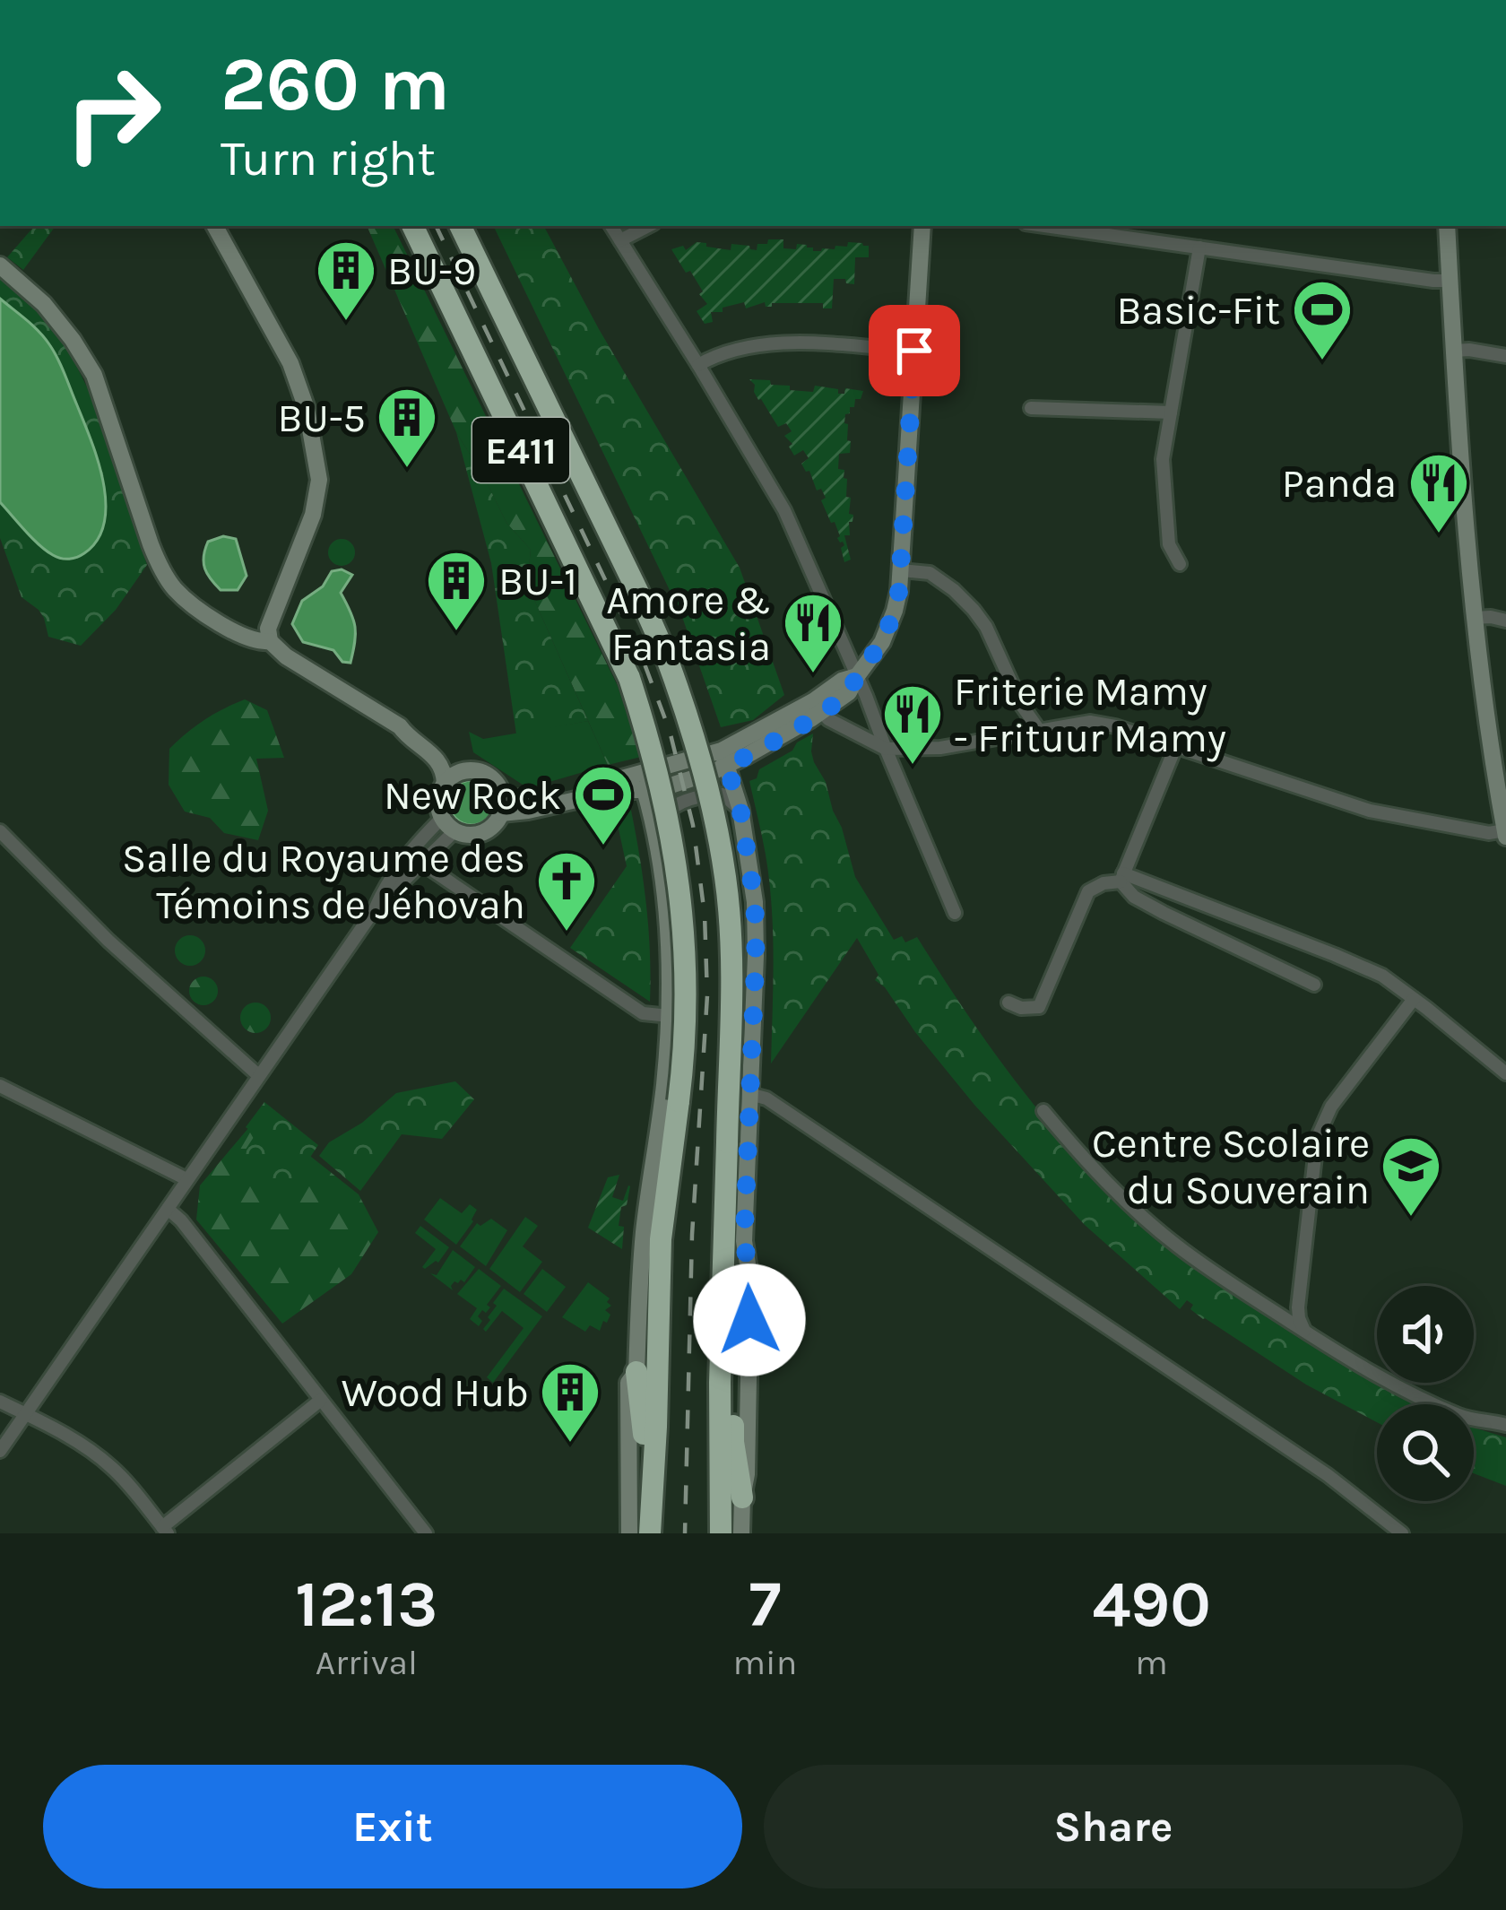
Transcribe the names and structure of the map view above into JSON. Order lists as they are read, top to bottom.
{
  "streets": {
    "highway": ["E411"]
  },
  "places": {
    "building": [
      "BU-9",
      "BU-5",
      "BU-1",
      "Wood Hub"
    ],
    "sports": ["Basic-Fit", "New Rock"],
    "restaurant": ["Panda", "Amore & Fantasia", "Friterie Mamy - Frituur Mamy"],
    "church": ["Salle du Royaume des Témoins de Jéhovah"],
    "school or university": ["Centre Scolaire du Souverain"]
  },
  "page": {
    "turn": ["260 m", "Turn right"],
    "eta": [
      "12:13",
      "Arrival",
      "7",
      "min",
      "490",
      "m"
    ],
    "buttons": ["Exit", "Share"]
  }
}
